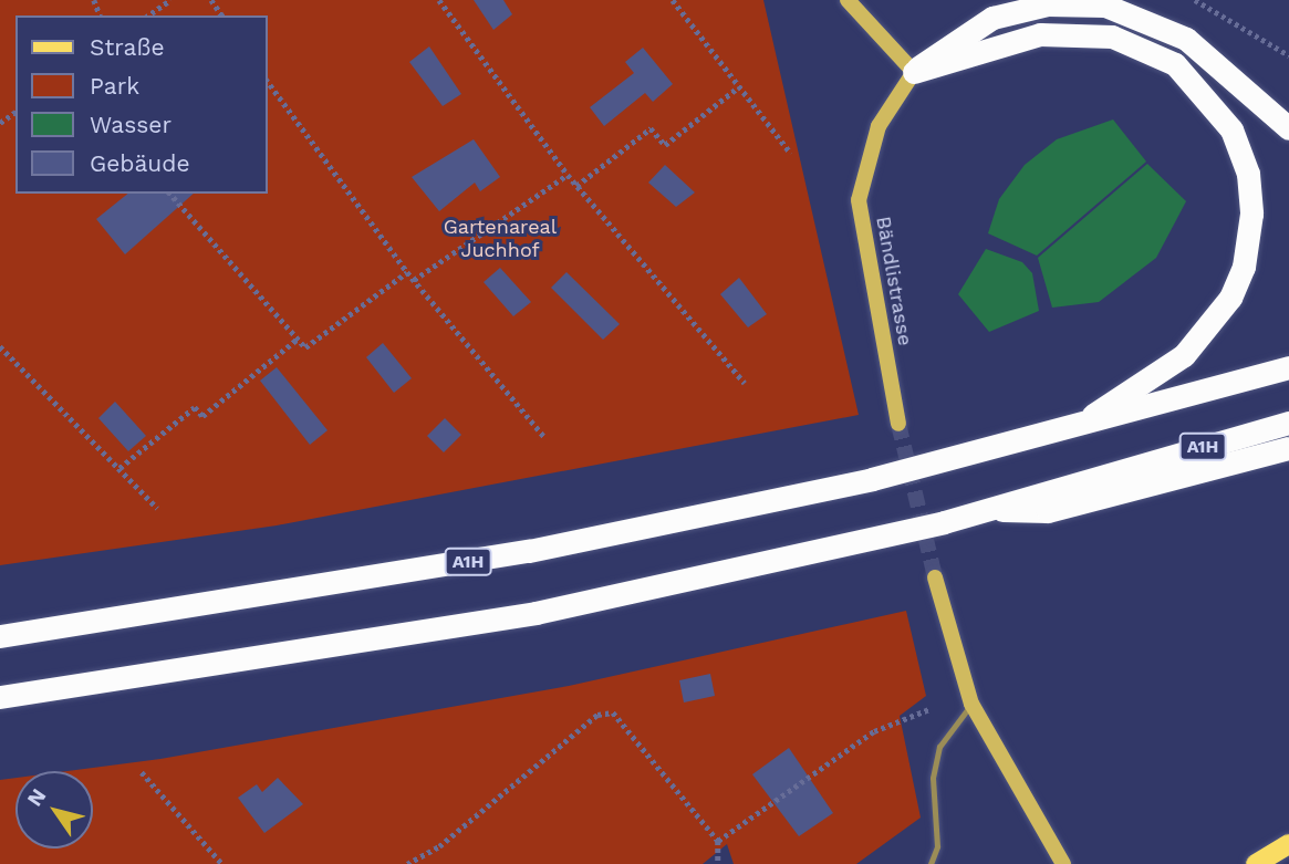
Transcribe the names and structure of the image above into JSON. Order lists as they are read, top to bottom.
{
  "streets": {
    "highway": ["A1H"],
    "street": ["Bändlistrasse"]
  },
  "parks": ["Gartenareal Juchhof"],
  "legend": [
    "Straße",
    "Park",
    "Wasser",
    "Gebäude"
  ],
  "north": "top left"
}
